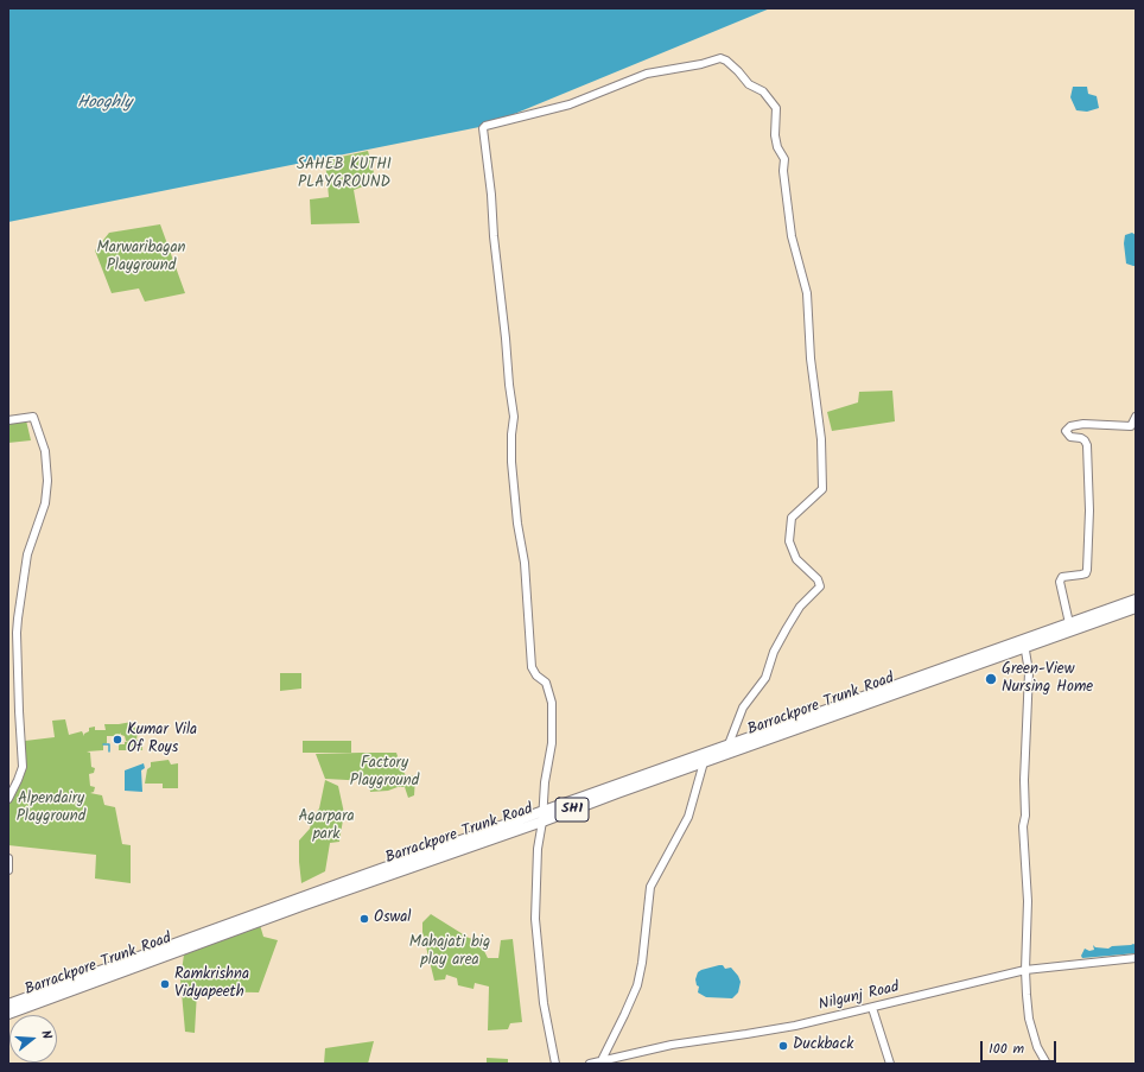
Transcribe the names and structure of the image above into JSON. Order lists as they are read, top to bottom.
{
  "streets": {
    "main road": ["Barrackpore Trunk Road", "SH1"],
    "street": ["Nilgunj Road"]
  },
  "water": ["Hooghly"],
  "parks": [
    "SAHEB KUTHI PLAYGROUND",
    "Marwaribagan Playground",
    "Factory Playground",
    "Alpendairy Playground",
    "Agarpara park",
    "Mahajati big play area"
  ],
  "places": [
    "Green-View Nursing Home",
    "Kumar Vila Of Roys",
    "Oswal",
    "Ramkrishna Vidyapeeth",
    "Duckback"
  ],
  "scale_bar": "100 m",
  "north": "right"
}
